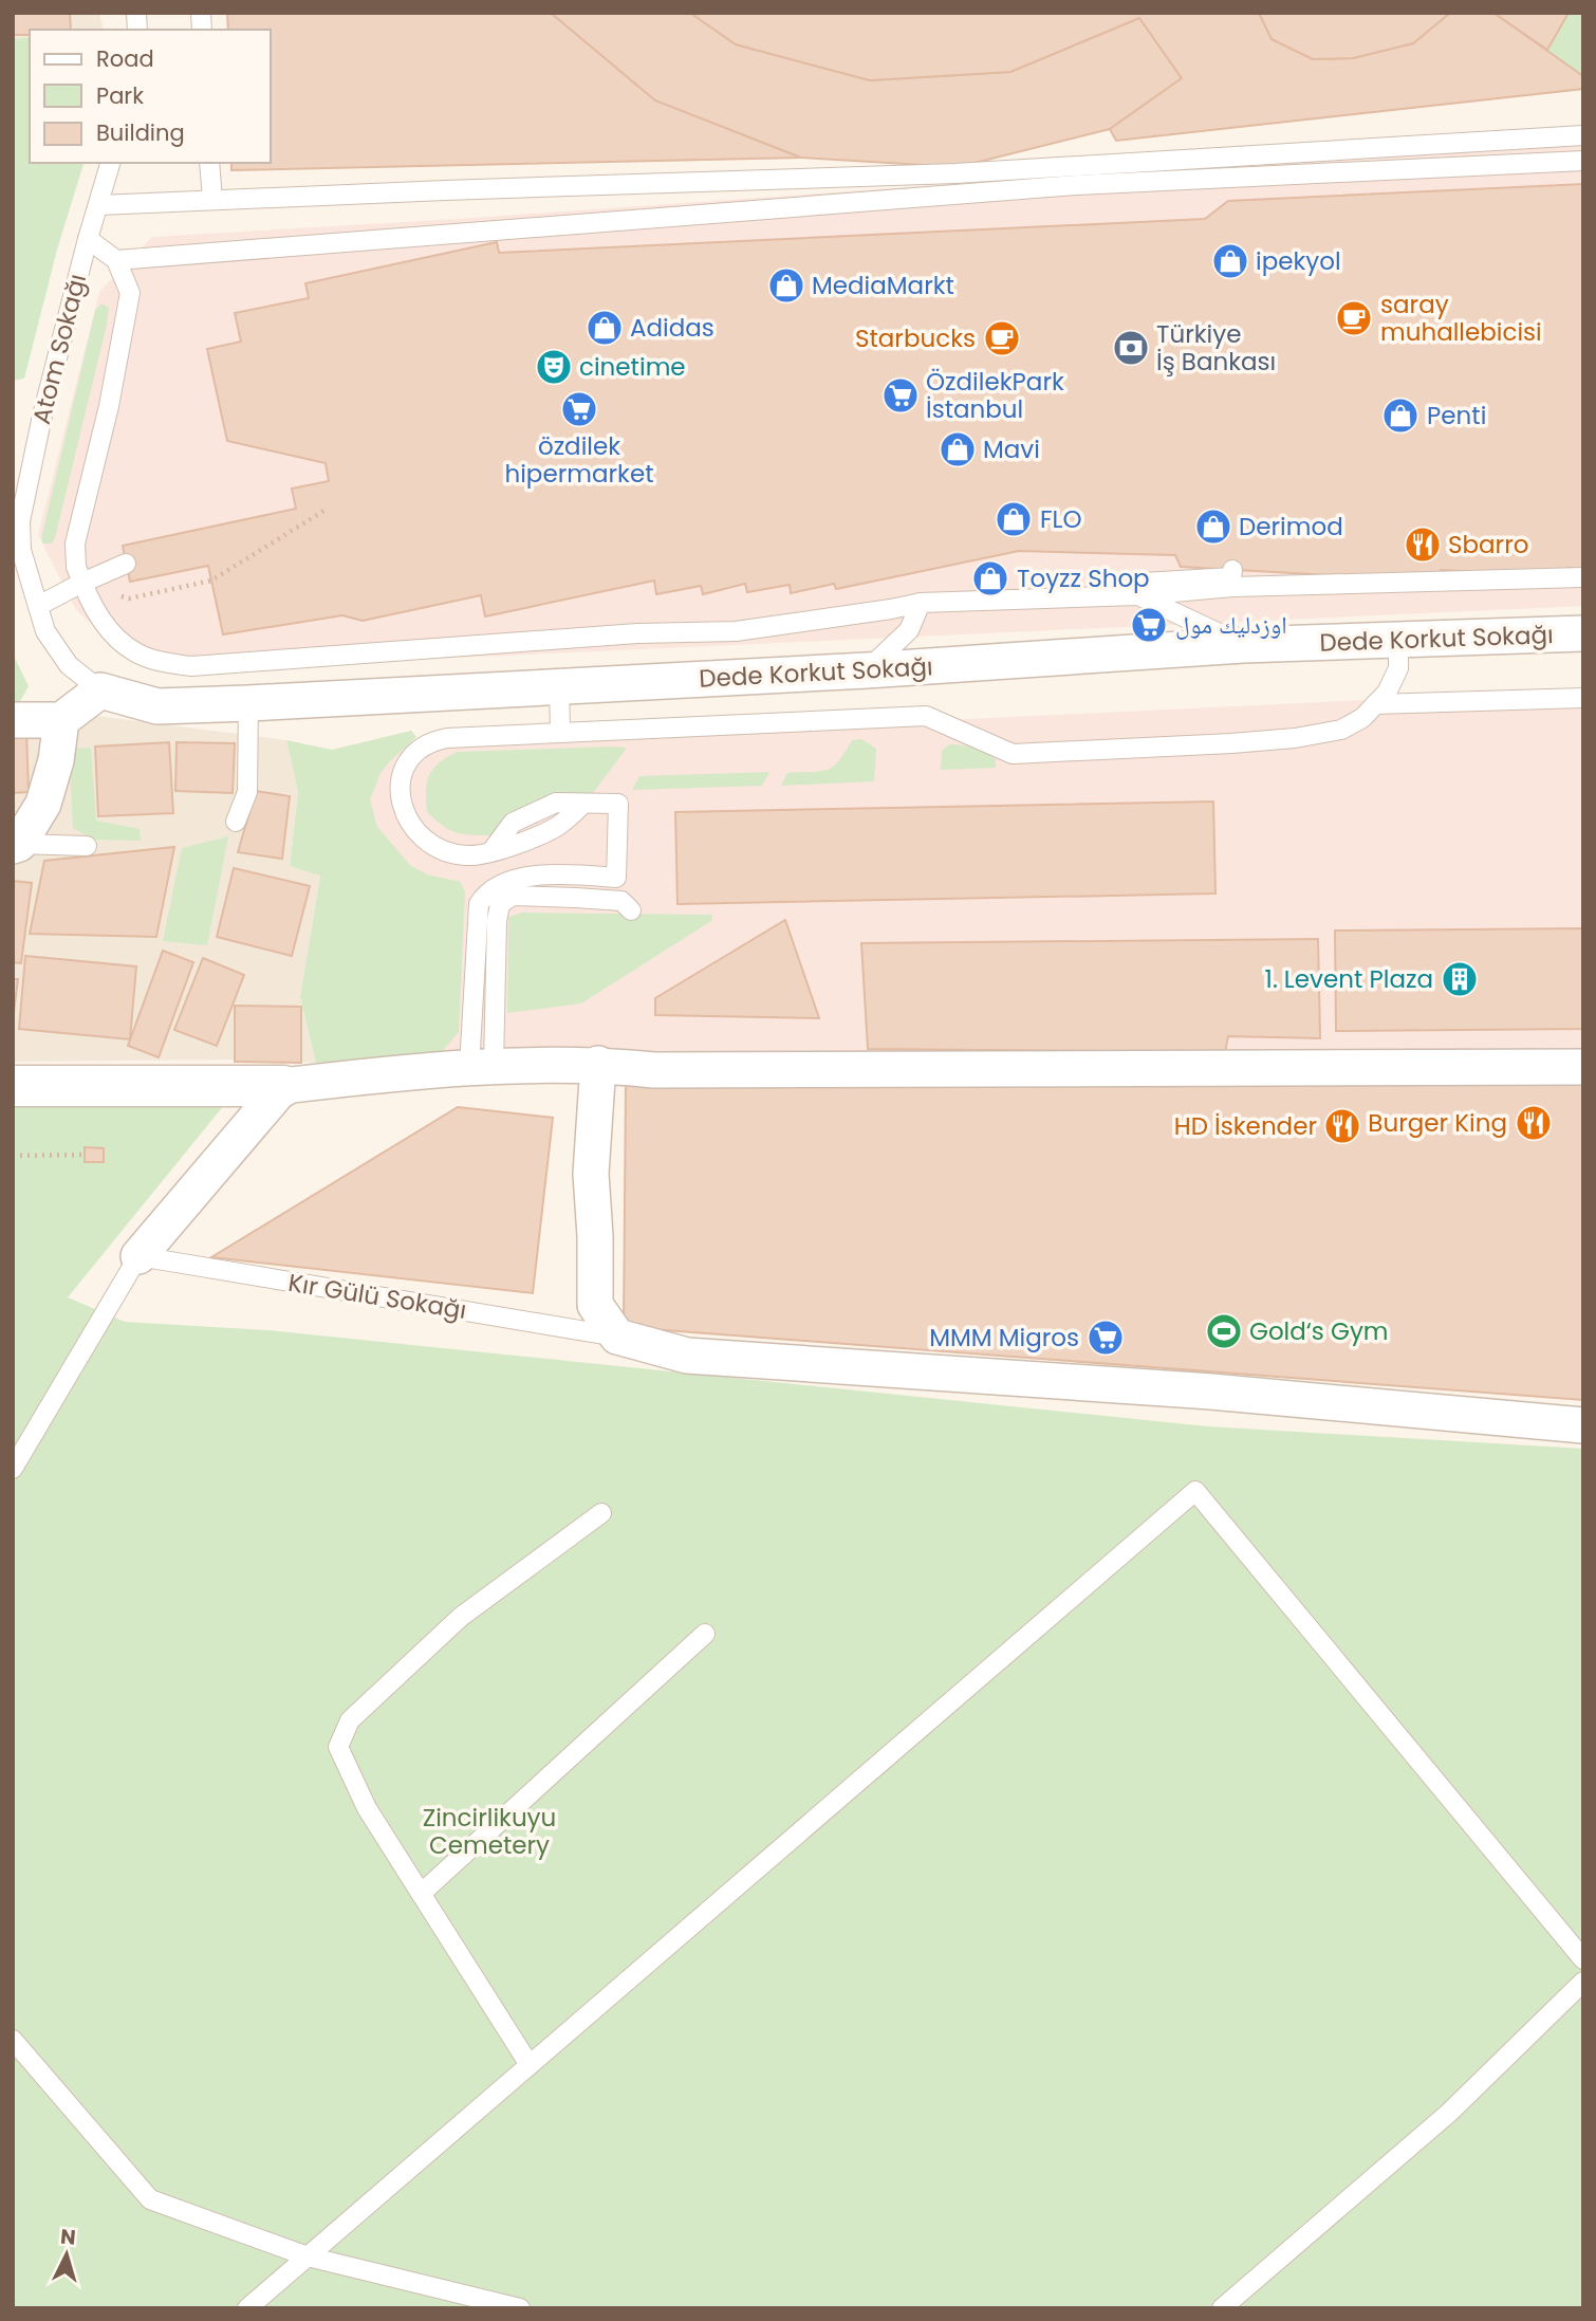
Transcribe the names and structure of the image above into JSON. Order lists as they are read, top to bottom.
{
  "streets": {
    "street": ["Dede Korkut Sokağı"],
    "lane": ["Atom Sokağı", "Kır Gülü Sokağı"]
  },
  "crossings": [
    ["Atom Sokağı", "Dede Korkut Sokağı"]
  ],
  "parks": ["Zincirlikuyu Cemetery"],
  "places": {
    "shop": [
      "ipekyol",
      "MediaMarkt",
      "Adidas",
      "Penti",
      "Mavi",
      "FLO",
      "Derimod",
      "Toyzz Shop"
    ],
    "cafe": ["saray muhallebicisi", "Starbucks"],
    "bank": ["Türkiye İş Bankası"],
    "theatre": ["cinetime"],
    "supermarket": [
      "ÖzdilekPark İstanbul",
      "özdilek hipermarket",
      "اوزدليك مول",
      "MMM Migros"
    ],
    "restaurant": ["Sbarro", "Burger King", "HD İskender"],
    "building": ["1. Levent Plaza"],
    "sports": ["Gold‘s Gym"]
  },
  "legend": ["Road", "Park", "Building"],
  "north": "top"
}
